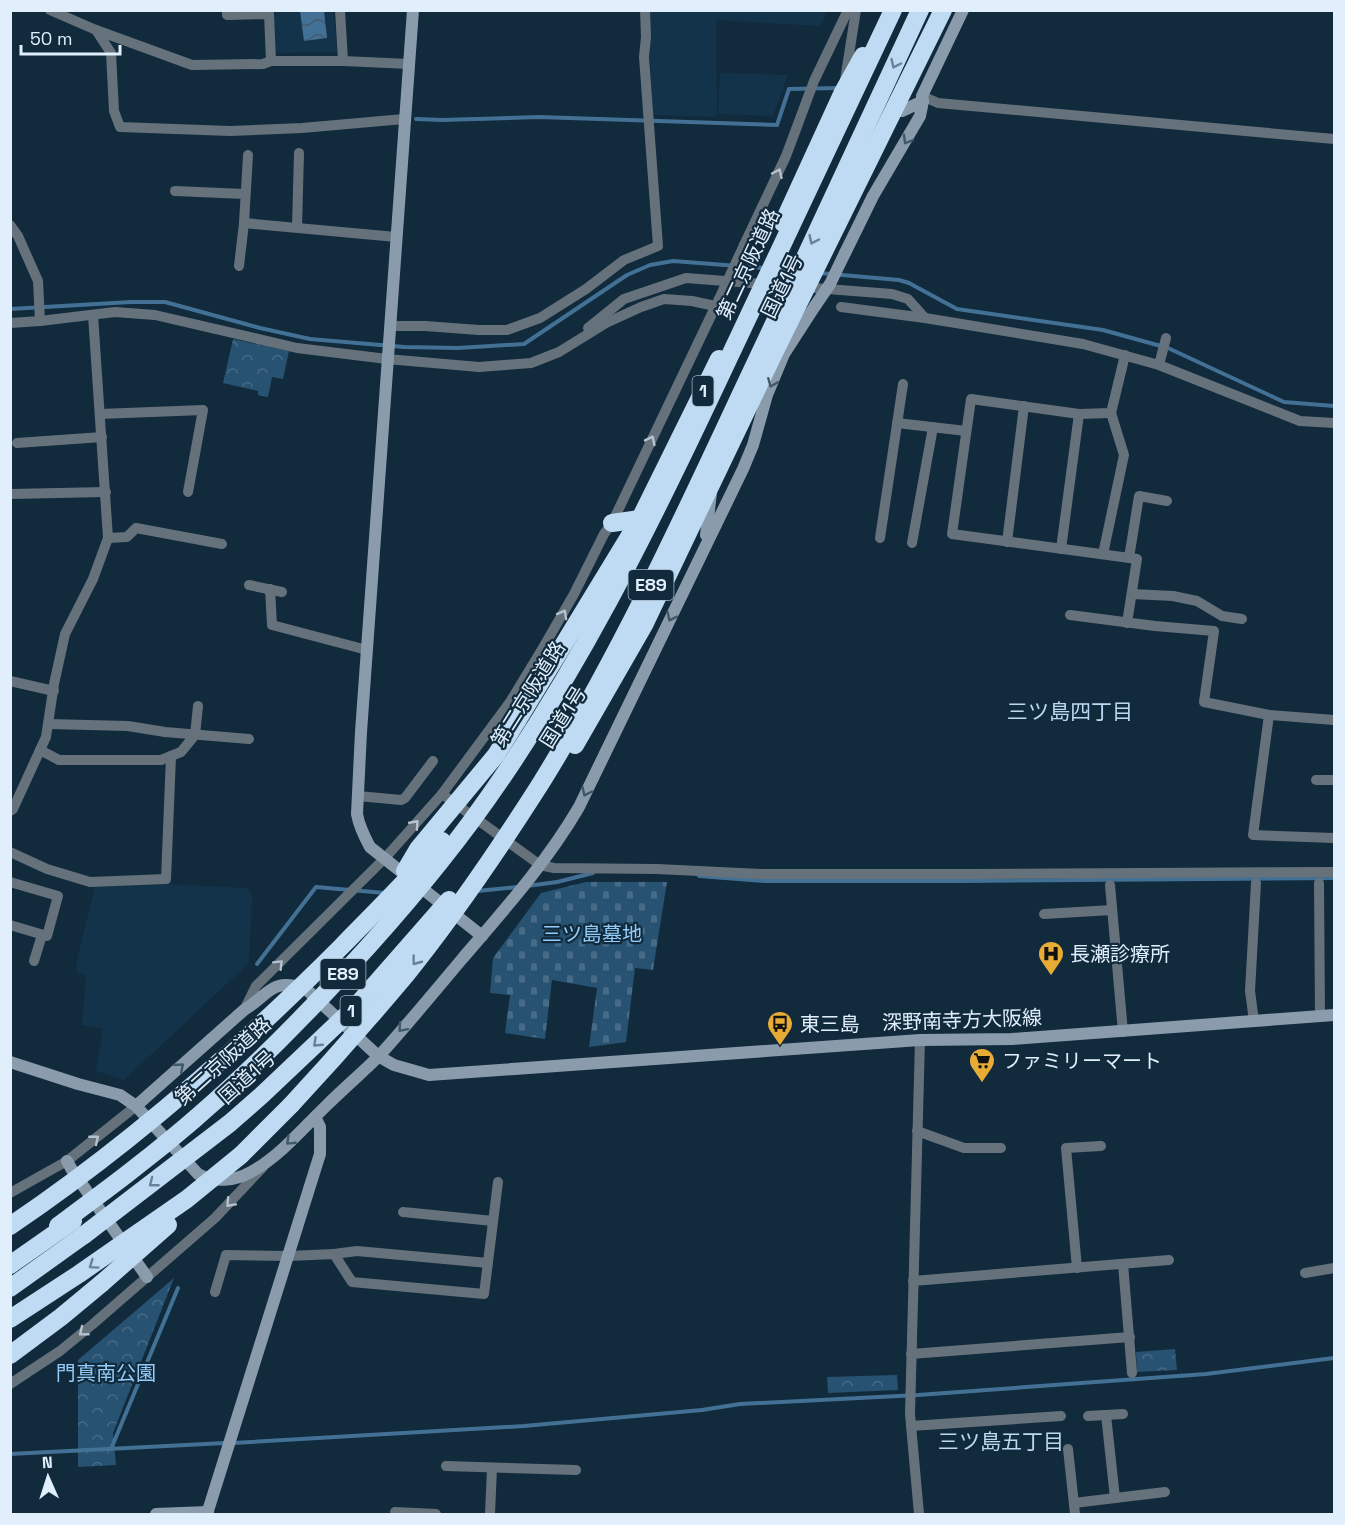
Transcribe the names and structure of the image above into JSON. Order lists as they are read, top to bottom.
{
  "streets": {
    "highway": [
      "第二京阪道路",
      "国道1号",
      "1",
      "E89"
    ],
    "street": ["深野南寺方大阪線"]
  },
  "crossings": [
    ["第二京阪道路", "国道1号"]
  ],
  "districts": ["三ツ島四丁目", "三ツ島五丁目"],
  "parks": ["三ツ島墓地", "門真南公園"],
  "places": {
    "hospital": ["長瀬診療所"],
    "bus stop": ["東三島"],
    "supermarket": ["ファミリーマート"]
  },
  "scale_bar": "50 m",
  "north": "top"
}
